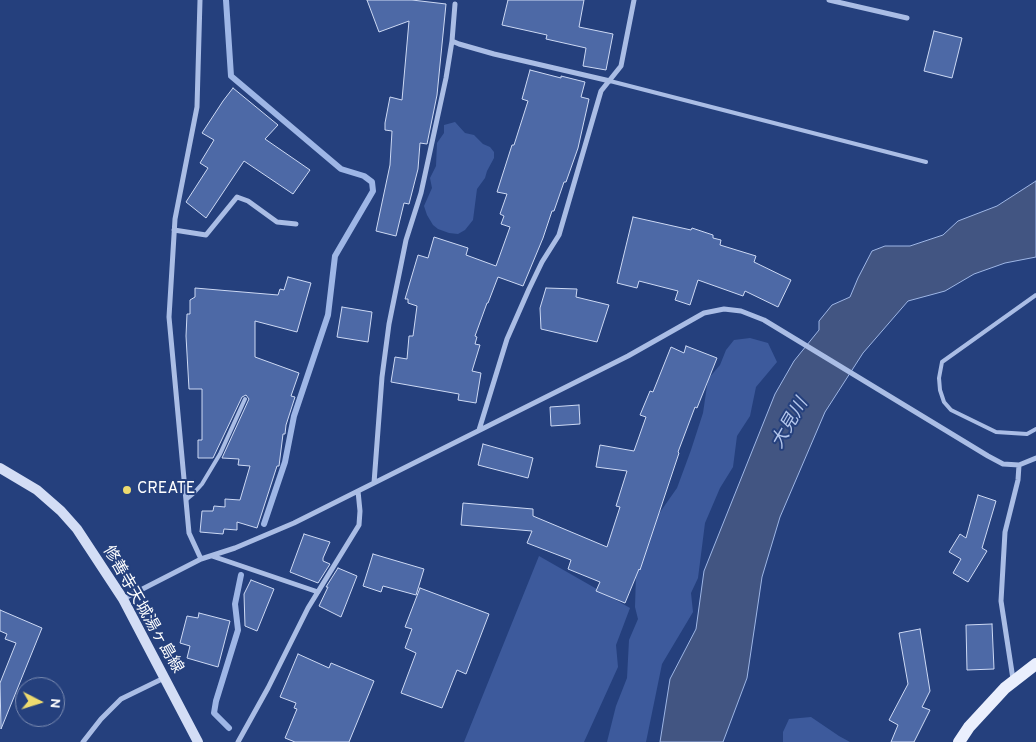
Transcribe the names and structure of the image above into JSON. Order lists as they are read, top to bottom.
{
  "streets": {
    "main road": ["修善寺天城湯ヶ島線"]
  },
  "water": ["大見川"],
  "places": ["CREATE"],
  "north": "right"
}
